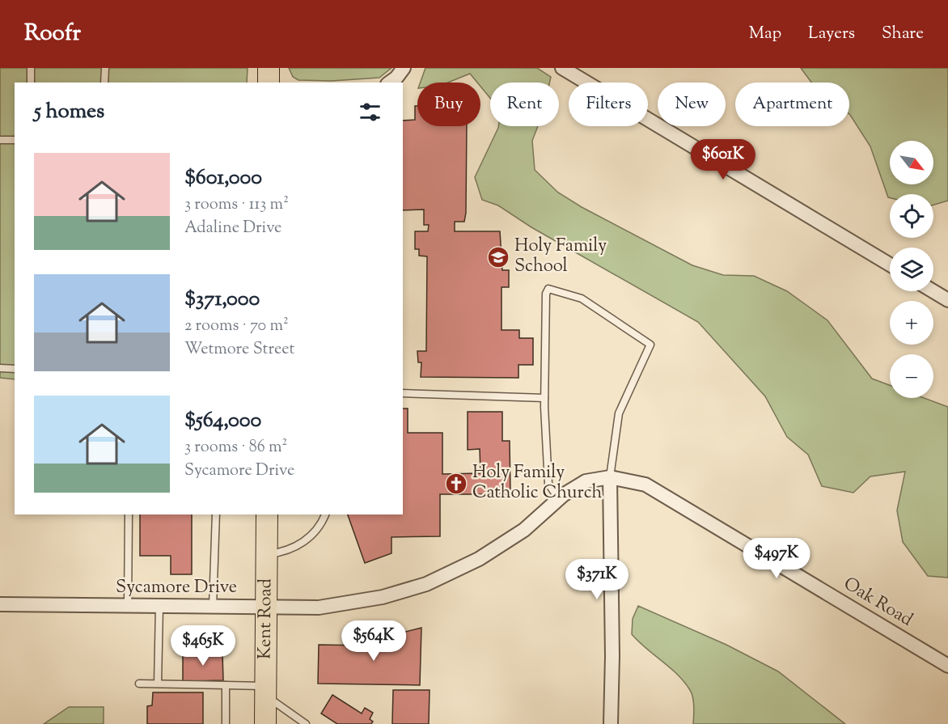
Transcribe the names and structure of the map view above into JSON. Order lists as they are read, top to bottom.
{
  "streets": {
    "main road": ["Kent Road"],
    "street": ["Sycamore Drive", "Oak Road"]
  },
  "crossings": [
    ["Sycamore Drive", "Oak Road"],
    ["Sycamore Drive", "Kent Road"]
  ],
  "places": {
    "school or university": ["Holy Family School"],
    "church": ["Holy Family Catholic Church"]
  },
  "north": "bottom right",
  "page": {
    "header": "Roofr",
    "nav": ["Map", "Layers", "Share"],
    "chip": [
      "Buy",
      "Rent",
      "Filters",
      "New",
      "Apartment"
    ],
    "heading": "5 homes",
    "price": [
      "$601K",
      "$497K",
      "$371K",
      "$564K",
      "$465K"
    ],
    "map_buttons": ["+", "−"],
    "list": [
      {
        "name": "$601,000",
        "note": "3 rooms · 113 m² · Adaline Drive"
      },
      {
        "name": "$371,000",
        "note": "2 rooms · 70 m² · Wetmore Street"
      },
      {
        "name": "$564,000",
        "note": "3 rooms · 86 m² · Sycamore Drive"
      }
    ]
  }
}
